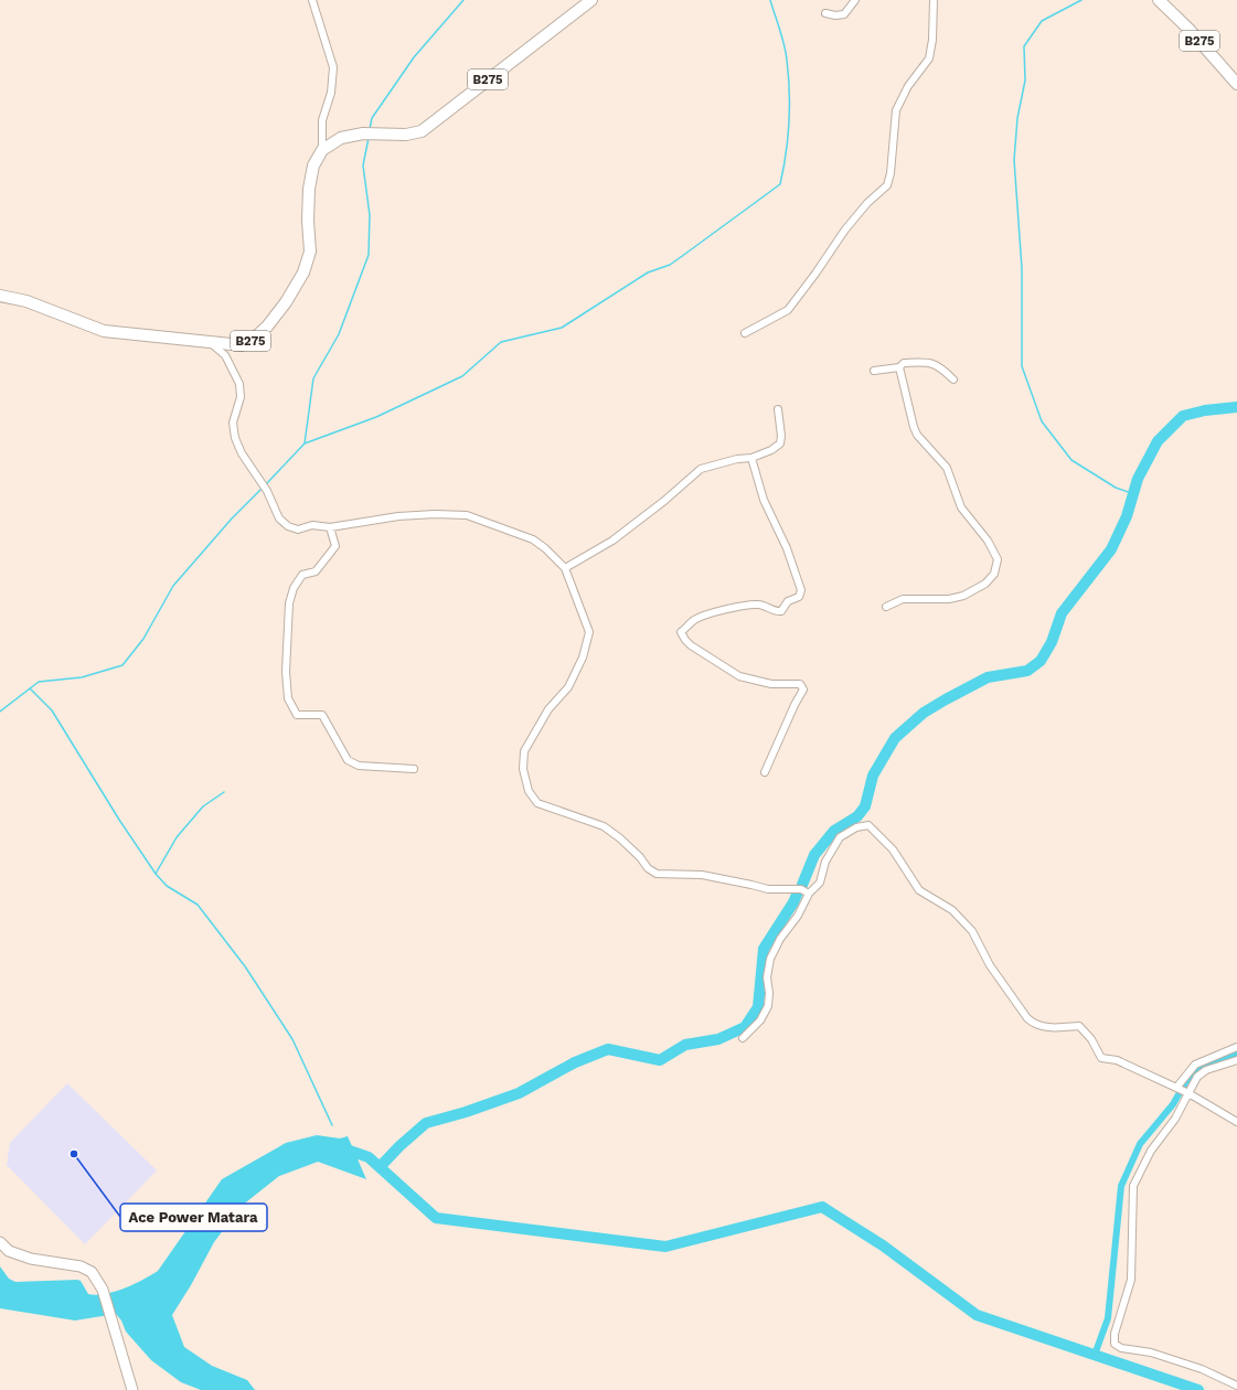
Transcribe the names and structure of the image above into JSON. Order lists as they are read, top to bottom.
{
  "streets": {
    "main road": ["B275"]
  },
  "places": ["Ace Power Matara"]
}
